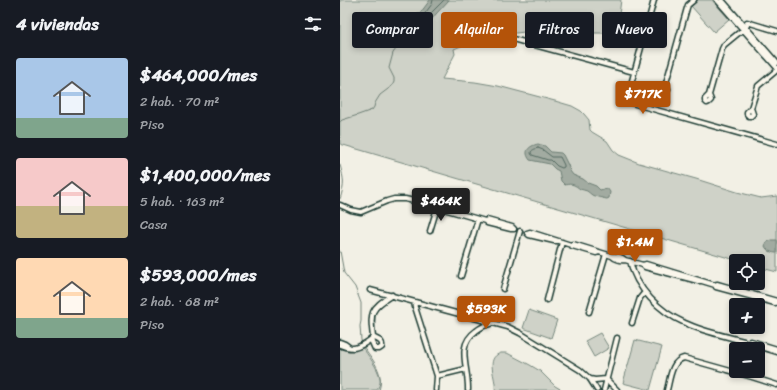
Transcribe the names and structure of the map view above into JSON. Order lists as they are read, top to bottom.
{
  "page": {
    "heading": "4 viviendas",
    "chip": [
      "Comprar",
      "Alquilar",
      "Filtros",
      "Nuevo"
    ],
    "list": [
      {
        "name": "$464,000/mes",
        "note": "2 hab. · 70 m² · Piso"
      },
      {
        "name": "$1,400,000/mes",
        "note": "5 hab. · 163 m² · Casa"
      },
      {
        "name": "$593,000/mes",
        "note": "2 hab. · 68 m² · Piso"
      }
    ],
    "price": [
      "$717K",
      "$464K",
      "$1.4M",
      "$593K"
    ],
    "map_buttons": ["+", "−"]
  }
}
